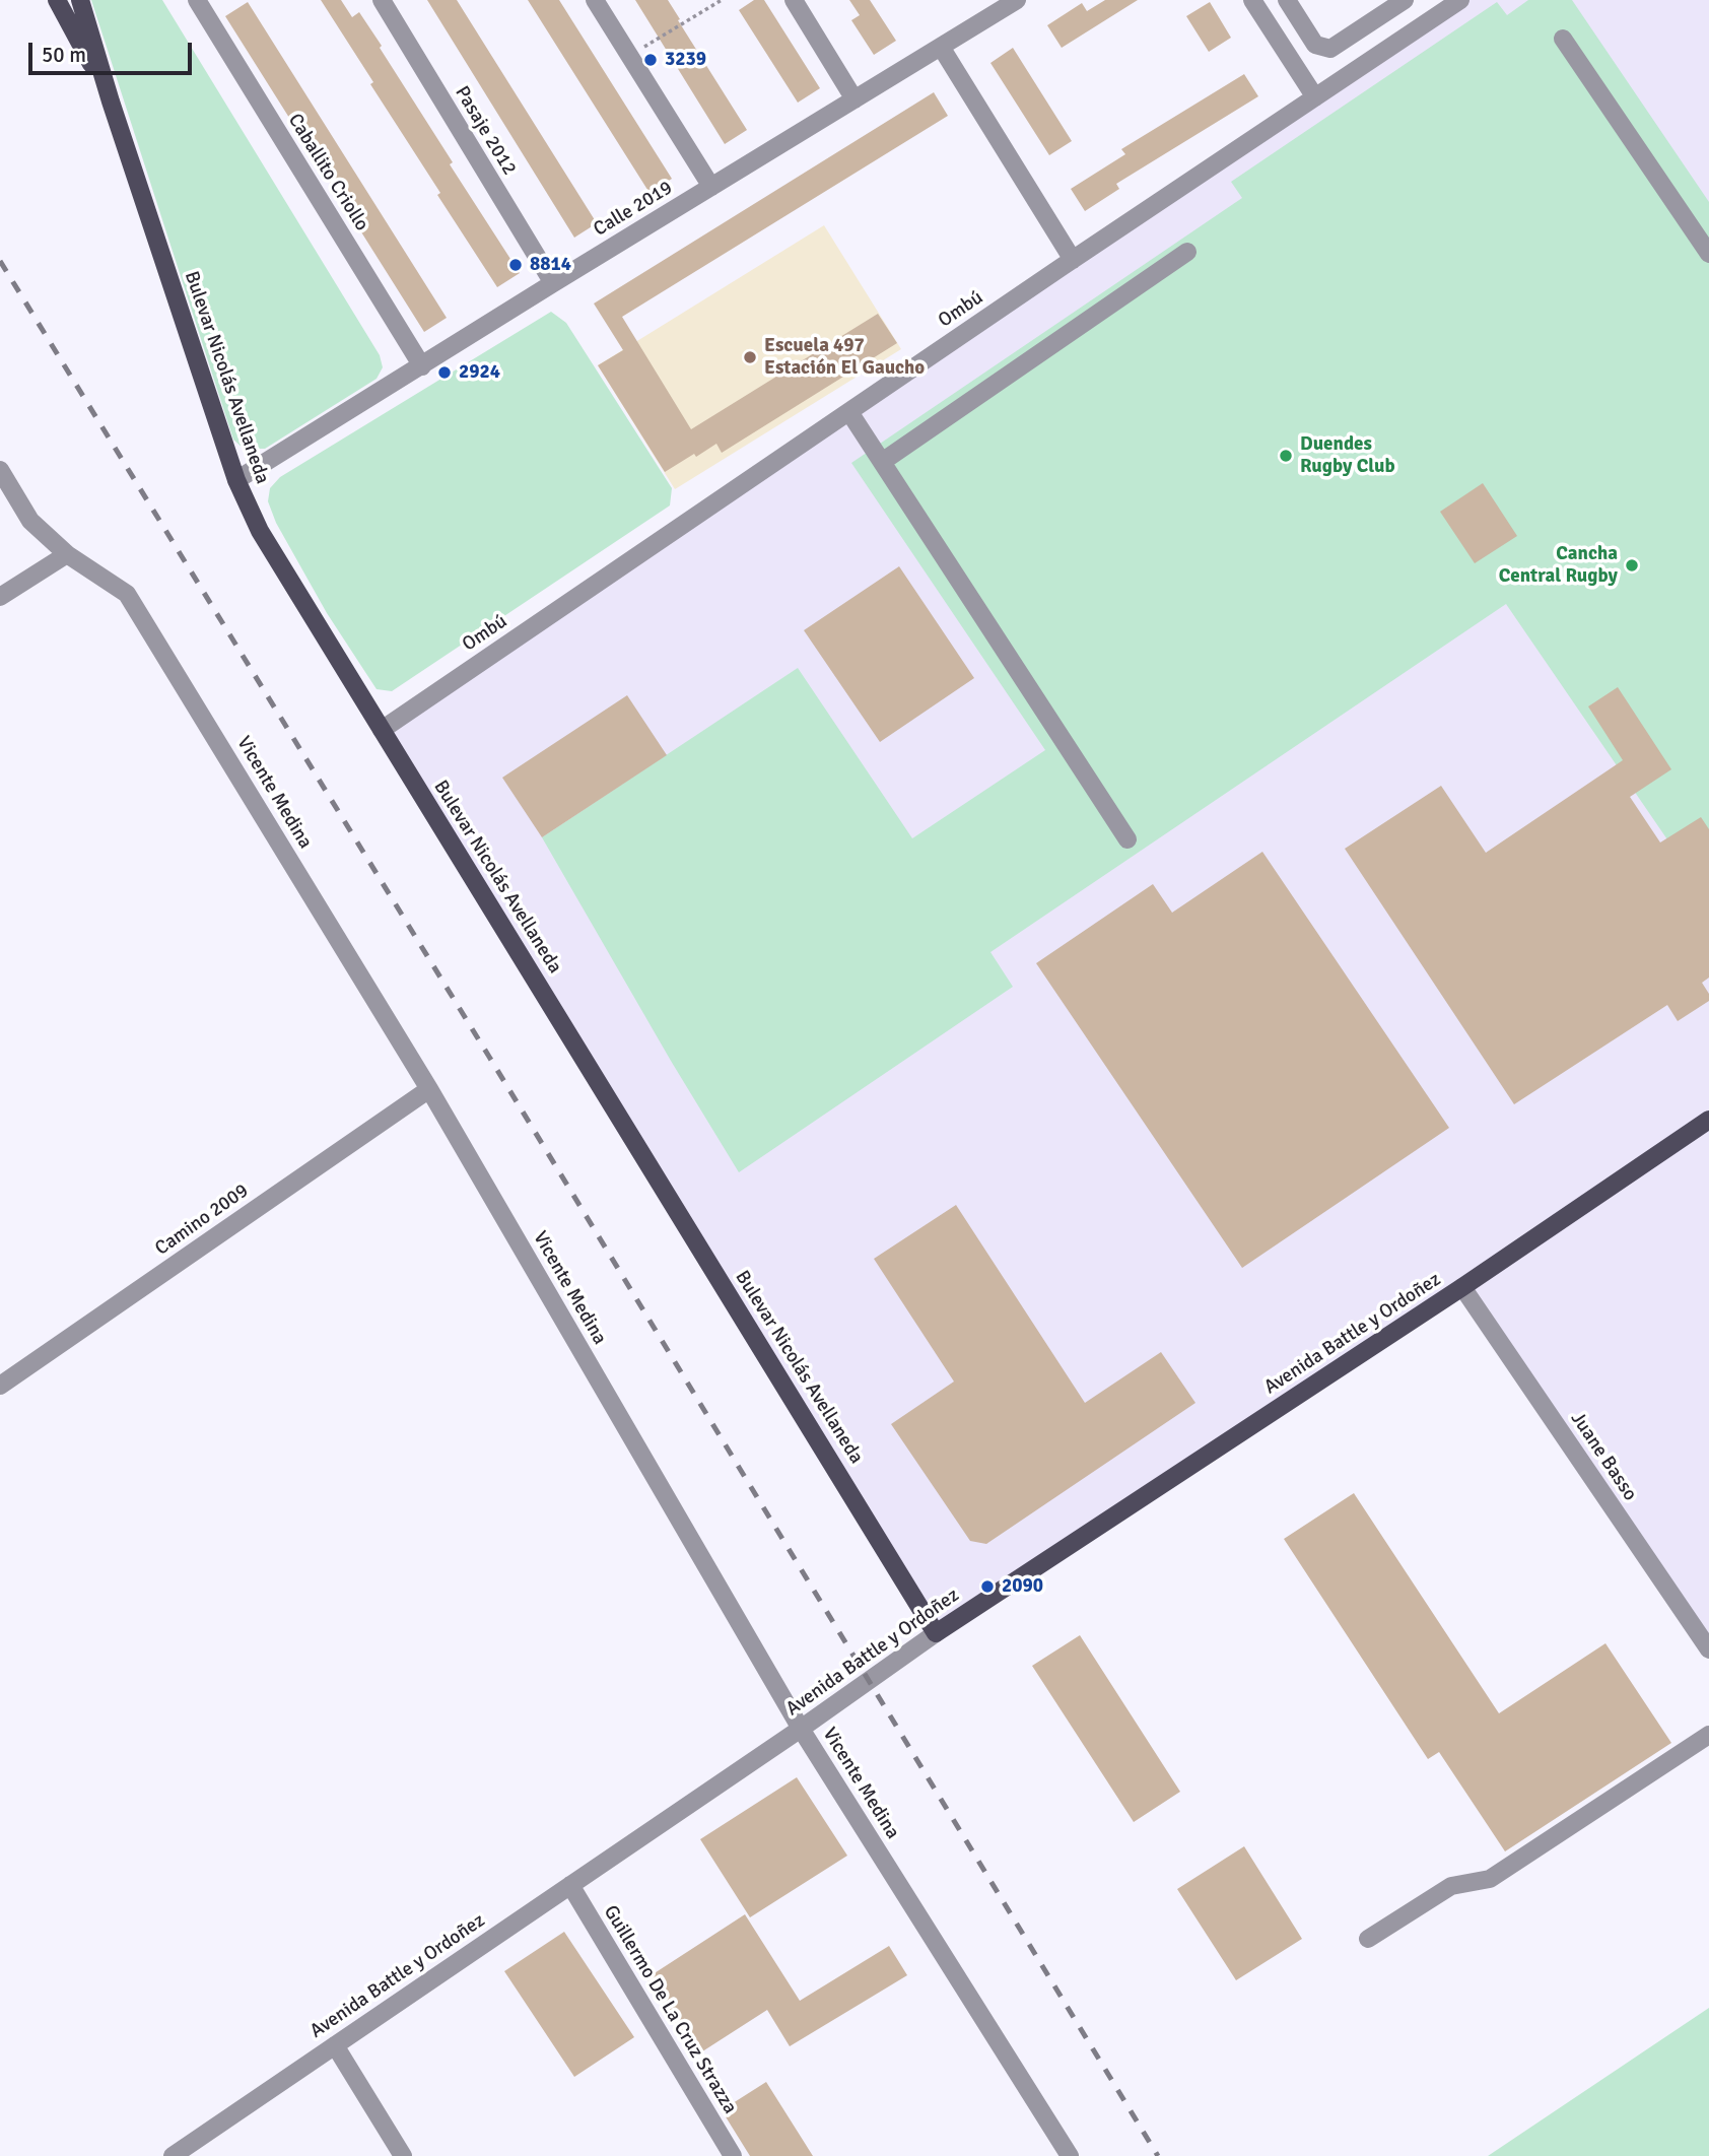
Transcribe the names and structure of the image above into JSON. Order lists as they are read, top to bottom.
{
  "streets": {
    "main road": ["Bulevar Nicolás Avellaneda", "Avenida Battle y Ordoñez"],
    "street": [
      "Pasaje 2012",
      "Caballito Criollo",
      "Calle 2019",
      "Ombú",
      "Vicente Medina",
      "Camino 2009",
      "Juane Basso",
      "Guillermo De La Cruz Strazza"
    ]
  },
  "crossings": [
    ["Pasaje 2012", "Calle 2019"],
    ["Caballito Criollo", "Calle 2019"],
    ["Calle 2019", "Bulevar Nicolás Avellaneda"],
    ["Ombú", "Bulevar Nicolás Avellaneda"],
    ["Bulevar Nicolás Avellaneda", "Avenida Battle y Ordoñez"],
    ["Vicente Medina", "Camino 2009"],
    ["Vicente Medina", "Avenida Battle y Ordoñez"],
    ["Avenida Battle y Ordoñez", "Juane Basso"],
    ["Avenida Battle y Ordoñez", "Guillermo De La Cruz Strazza"]
  ],
  "places": [
    "3239",
    "8814",
    "Escuela 497 Estación El Gaucho",
    "2924",
    "Duendes Rugby Club",
    "Cancha Central Rugby",
    "2090"
  ],
  "scale_bar": "50 m"
}
